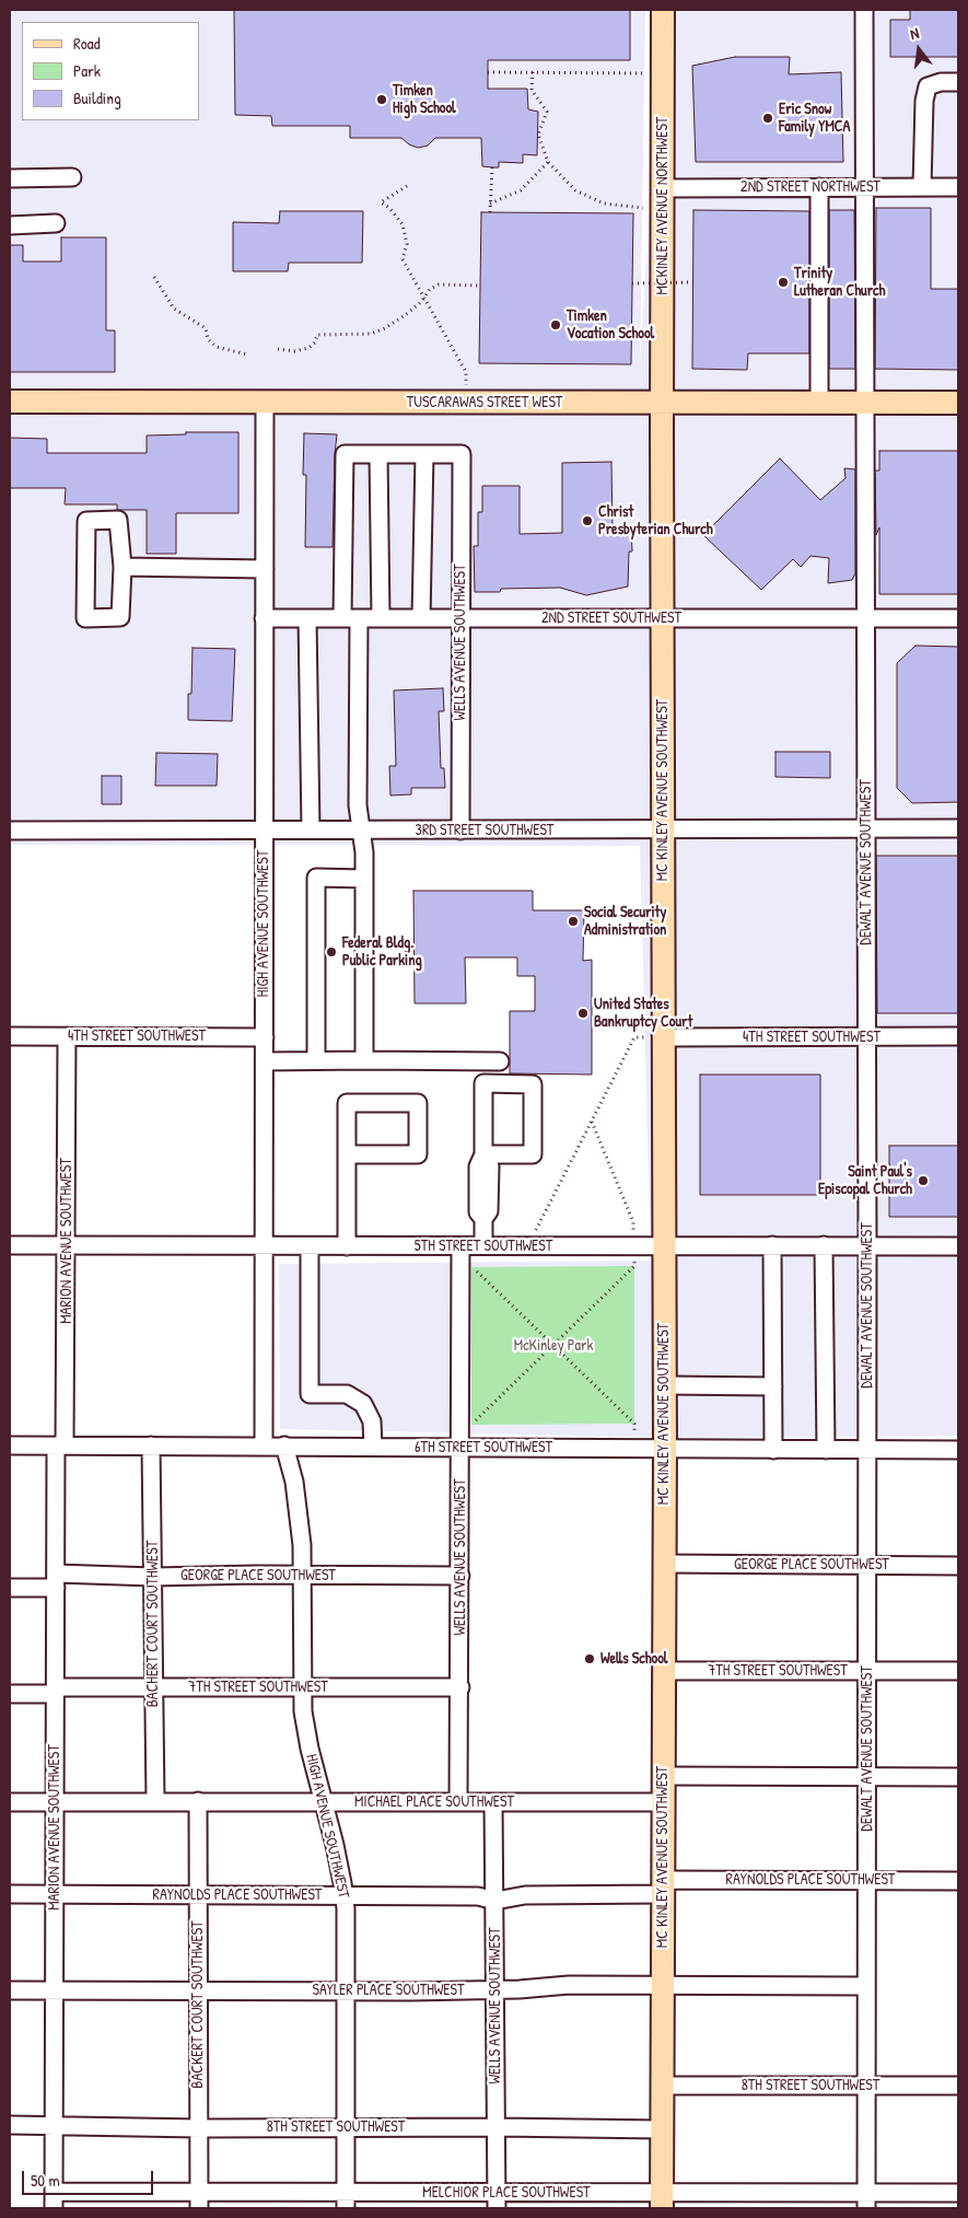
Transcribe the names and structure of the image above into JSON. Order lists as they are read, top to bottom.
{
  "streets": {
    "main road": ["MCKINLEY AVENUE NORTHWEST", "TUSCARAWAS STREET WEST", "MC KINLEY AVENUE SOUTHWEST"],
    "street": [
      "2ND STREET NORTHWEST",
      "2ND STREET SOUTHWEST",
      "WELLS AVENUE SOUTHWEST",
      "3RD STREET SOUTHWEST",
      "DEWALT AVENUE SOUTHWEST",
      "HIGH AVENUE SOUTHWEST",
      "4TH STREET SOUTHWEST",
      "MARION AVENUE SOUTHWEST",
      "5TH STREET SOUTHWEST",
      "6TH STREET SOUTHWEST",
      "GEORGE PLACE SOUTHWEST",
      "BACHERT COURT SOUTHWEST",
      "7TH STREET SOUTHWEST",
      "MICHAEL PLACE SOUTHWEST",
      "RAYNOLDS PLACE SOUTHWEST",
      "SAYLER PLACE SOUTHWEST",
      "BACKERT COURT SOUTHWEST",
      "8TH STREET SOUTHWEST",
      "MELCHIOR PLACE SOUTHWEST"
    ]
  },
  "crossings": [
    ["2ND STREET NORTHWEST", "MCKINLEY AVENUE NORTHWEST"],
    ["2ND STREET NORTHWEST", "DEWALT AVENUE SOUTHWEST"],
    ["MCKINLEY AVENUE NORTHWEST", "TUSCARAWAS STREET WEST"],
    ["MCKINLEY AVENUE NORTHWEST", "2ND STREET SOUTHWEST"],
    ["MCKINLEY AVENUE NORTHWEST", "MC KINLEY AVENUE SOUTHWEST"],
    ["TUSCARAWAS STREET WEST", "DEWALT AVENUE SOUTHWEST"],
    ["TUSCARAWAS STREET WEST", "HIGH AVENUE SOUTHWEST"],
    ["2ND STREET SOUTHWEST", "WELLS AVENUE SOUTHWEST"],
    ["2ND STREET SOUTHWEST", "MC KINLEY AVENUE SOUTHWEST"],
    ["2ND STREET SOUTHWEST", "DEWALT AVENUE SOUTHWEST"],
    ["2ND STREET SOUTHWEST", "HIGH AVENUE SOUTHWEST"],
    ["WELLS AVENUE SOUTHWEST", "3RD STREET SOUTHWEST"],
    ["WELLS AVENUE SOUTHWEST", "5TH STREET SOUTHWEST"],
    ["WELLS AVENUE SOUTHWEST", "6TH STREET SOUTHWEST"],
    ["WELLS AVENUE SOUTHWEST", "GEORGE PLACE SOUTHWEST"],
    ["WELLS AVENUE SOUTHWEST", "7TH STREET SOUTHWEST"],
    ["WELLS AVENUE SOUTHWEST", "MICHAEL PLACE SOUTHWEST"],
    ["WELLS AVENUE SOUTHWEST", "RAYNOLDS PLACE SOUTHWEST"],
    ["WELLS AVENUE SOUTHWEST", "SAYLER PLACE SOUTHWEST"],
    ["WELLS AVENUE SOUTHWEST", "8TH STREET SOUTHWEST"],
    ["WELLS AVENUE SOUTHWEST", "MELCHIOR PLACE SOUTHWEST"],
    ["MC KINLEY AVENUE SOUTHWEST", "3RD STREET SOUTHWEST"],
    ["MC KINLEY AVENUE SOUTHWEST", "4TH STREET SOUTHWEST"],
    ["MC KINLEY AVENUE SOUTHWEST", "5TH STREET SOUTHWEST"],
    ["MC KINLEY AVENUE SOUTHWEST", "6TH STREET SOUTHWEST"],
    ["MC KINLEY AVENUE SOUTHWEST", "GEORGE PLACE SOUTHWEST"],
    ["MC KINLEY AVENUE SOUTHWEST", "7TH STREET SOUTHWEST"],
    ["MC KINLEY AVENUE SOUTHWEST", "MICHAEL PLACE SOUTHWEST"],
    ["MC KINLEY AVENUE SOUTHWEST", "RAYNOLDS PLACE SOUTHWEST"],
    ["MC KINLEY AVENUE SOUTHWEST", "SAYLER PLACE SOUTHWEST"],
    ["MC KINLEY AVENUE SOUTHWEST", "8TH STREET SOUTHWEST"],
    ["MC KINLEY AVENUE SOUTHWEST", "MELCHIOR PLACE SOUTHWEST"],
    ["3RD STREET SOUTHWEST", "DEWALT AVENUE SOUTHWEST"],
    ["3RD STREET SOUTHWEST", "HIGH AVENUE SOUTHWEST"],
    ["DEWALT AVENUE SOUTHWEST", "4TH STREET SOUTHWEST"],
    ["DEWALT AVENUE SOUTHWEST", "5TH STREET SOUTHWEST"],
    ["DEWALT AVENUE SOUTHWEST", "6TH STREET SOUTHWEST"],
    ["DEWALT AVENUE SOUTHWEST", "GEORGE PLACE SOUTHWEST"],
    ["DEWALT AVENUE SOUTHWEST", "7TH STREET SOUTHWEST"],
    ["DEWALT AVENUE SOUTHWEST", "RAYNOLDS PLACE SOUTHWEST"],
    ["DEWALT AVENUE SOUTHWEST", "SAYLER PLACE SOUTHWEST"],
    ["DEWALT AVENUE SOUTHWEST", "8TH STREET SOUTHWEST"],
    ["DEWALT AVENUE SOUTHWEST", "MELCHIOR PLACE SOUTHWEST"],
    ["HIGH AVENUE SOUTHWEST", "4TH STREET SOUTHWEST"],
    ["HIGH AVENUE SOUTHWEST", "5TH STREET SOUTHWEST"],
    ["HIGH AVENUE SOUTHWEST", "6TH STREET SOUTHWEST"],
    ["HIGH AVENUE SOUTHWEST", "GEORGE PLACE SOUTHWEST"],
    ["HIGH AVENUE SOUTHWEST", "7TH STREET SOUTHWEST"],
    ["HIGH AVENUE SOUTHWEST", "MICHAEL PLACE SOUTHWEST"],
    ["HIGH AVENUE SOUTHWEST", "RAYNOLDS PLACE SOUTHWEST"],
    ["HIGH AVENUE SOUTHWEST", "SAYLER PLACE SOUTHWEST"],
    ["HIGH AVENUE SOUTHWEST", "8TH STREET SOUTHWEST"],
    ["HIGH AVENUE SOUTHWEST", "MELCHIOR PLACE SOUTHWEST"],
    ["4TH STREET SOUTHWEST", "MARION AVENUE SOUTHWEST"],
    ["MARION AVENUE SOUTHWEST", "5TH STREET SOUTHWEST"],
    ["MARION AVENUE SOUTHWEST", "6TH STREET SOUTHWEST"],
    ["MARION AVENUE SOUTHWEST", "GEORGE PLACE SOUTHWEST"],
    ["MARION AVENUE SOUTHWEST", "7TH STREET SOUTHWEST"],
    ["MARION AVENUE SOUTHWEST", "MICHAEL PLACE SOUTHWEST"],
    ["MARION AVENUE SOUTHWEST", "RAYNOLDS PLACE SOUTHWEST"],
    ["MARION AVENUE SOUTHWEST", "SAYLER PLACE SOUTHWEST"],
    ["MARION AVENUE SOUTHWEST", "8TH STREET SOUTHWEST"],
    ["MARION AVENUE SOUTHWEST", "MELCHIOR PLACE SOUTHWEST"],
    ["6TH STREET SOUTHWEST", "BACHERT COURT SOUTHWEST"],
    ["GEORGE PLACE SOUTHWEST", "BACHERT COURT SOUTHWEST"],
    ["BACHERT COURT SOUTHWEST", "7TH STREET SOUTHWEST"],
    ["BACHERT COURT SOUTHWEST", "MICHAEL PLACE SOUTHWEST"],
    ["MICHAEL PLACE SOUTHWEST", "BACKERT COURT SOUTHWEST"],
    ["RAYNOLDS PLACE SOUTHWEST", "BACKERT COURT SOUTHWEST"],
    ["SAYLER PLACE SOUTHWEST", "BACKERT COURT SOUTHWEST"],
    ["BACKERT COURT SOUTHWEST", "8TH STREET SOUTHWEST"],
    ["BACKERT COURT SOUTHWEST", "MELCHIOR PLACE SOUTHWEST"]
  ],
  "parks": ["McKinley Park"],
  "places": [
    "Timken High School",
    "Eric Snow Family YMCA",
    "Trinity Lutheran Church",
    "Timken Vocation School",
    "Christ Presbyterian Church",
    "Social Security Administration",
    "Federal Bldg. Public Parking",
    "United States Bankruptcy Court",
    "Saint Paul's Episcopal Church",
    "Wells School"
  ],
  "legend": ["Road", "Park", "Building"],
  "scale_bar": "50 m",
  "north": "top"
}
